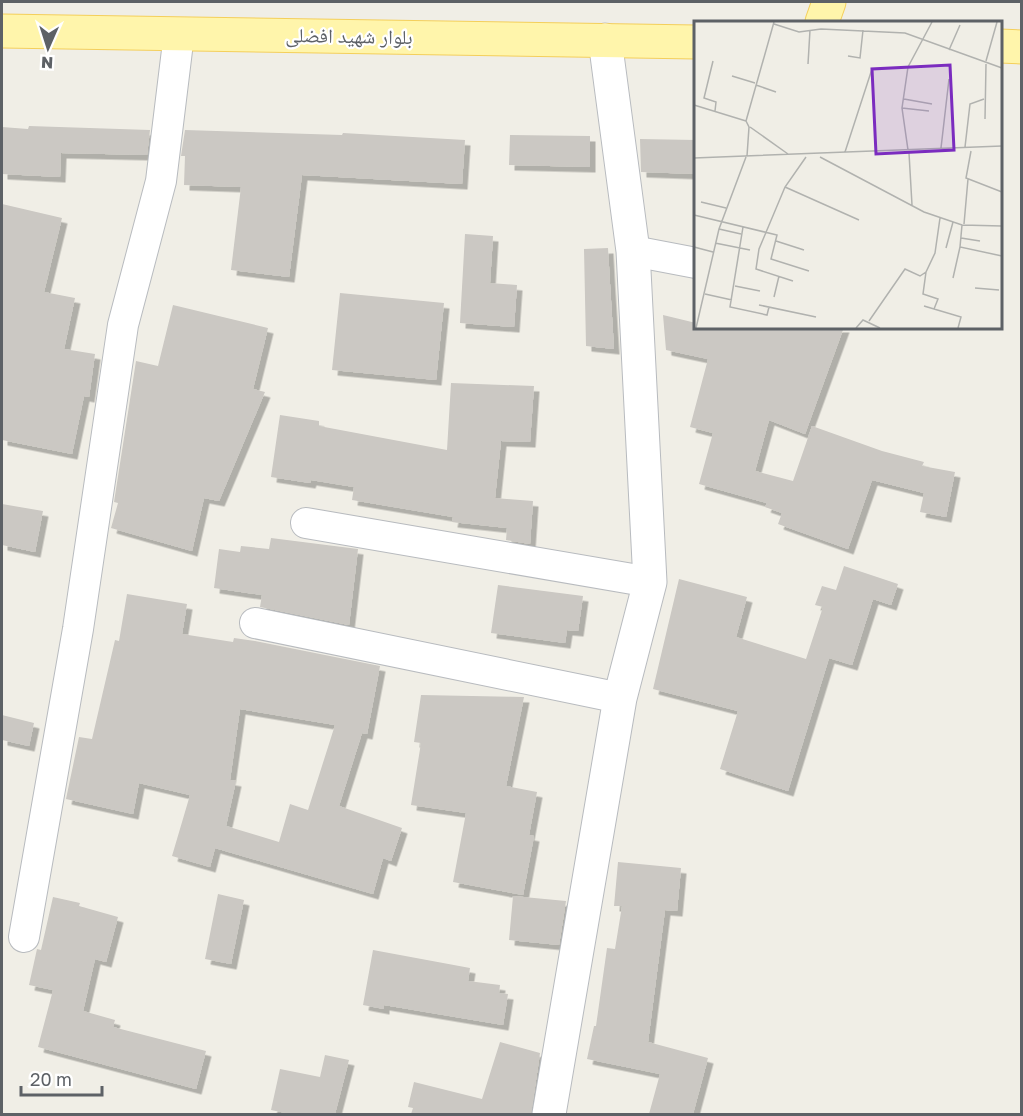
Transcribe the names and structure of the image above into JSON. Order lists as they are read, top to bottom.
{
  "streets": {
    "main road": ["بلوار شهید افضلی"]
  },
  "scale_bar": "20 m",
  "north": "bottom"
}
